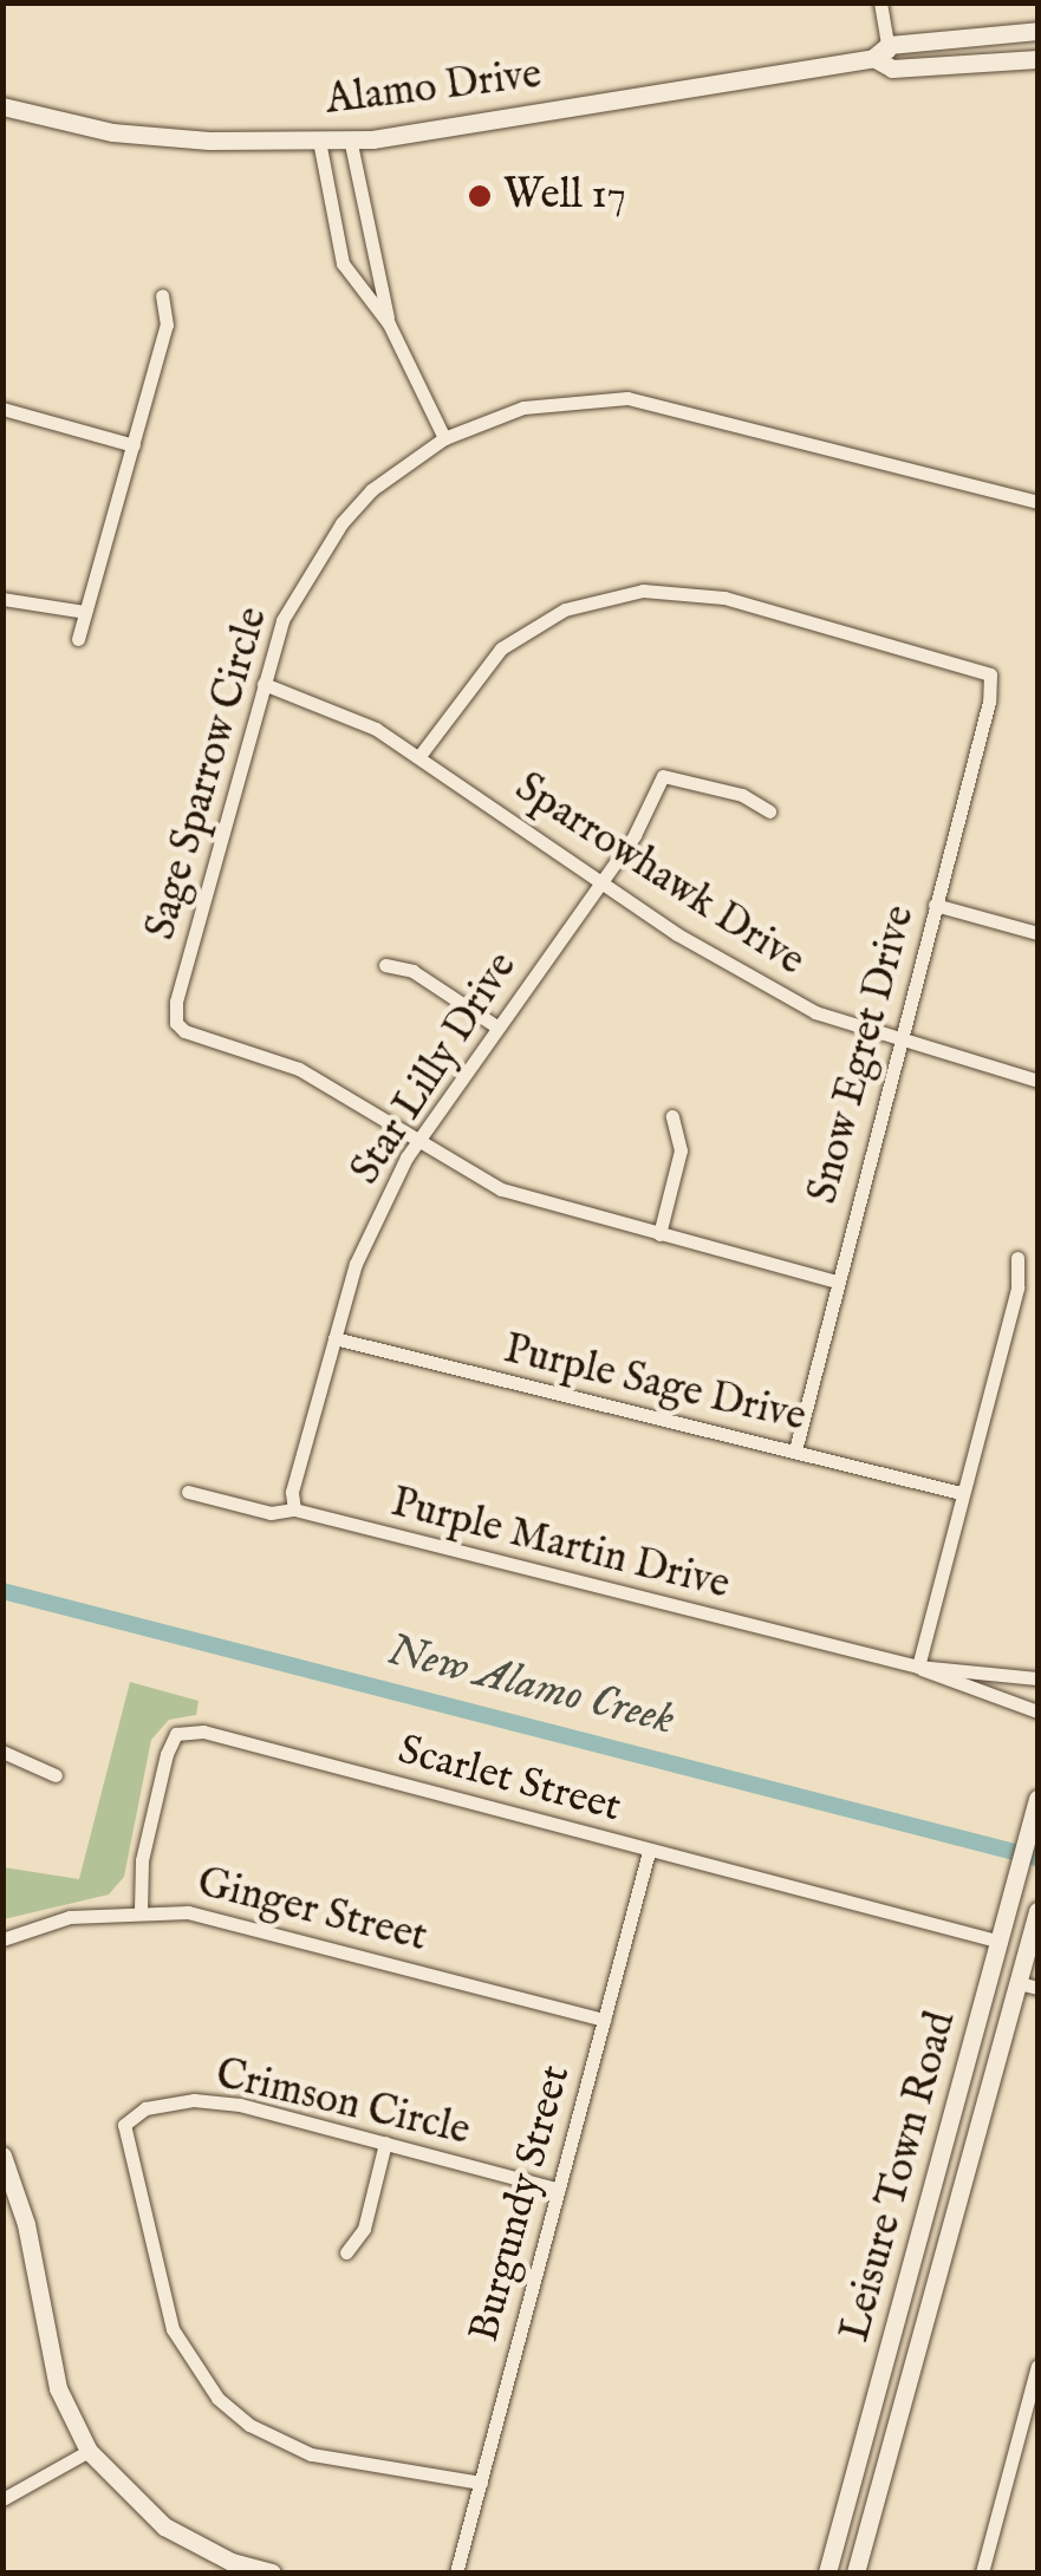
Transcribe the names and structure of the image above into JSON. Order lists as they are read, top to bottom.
{
  "streets": {
    "main road": ["Alamo Drive", "Leisure Town Road"],
    "street": [
      "Sage Sparrow Circle",
      "Sparrowhawk Drive",
      "Snow Egret Drive",
      "Star Lilly Drive",
      "Purple Sage Drive",
      "Purple Martin Drive",
      "Scarlet Street",
      "Ginger Street",
      "Crimson Circle",
      "Burgundy Street"
    ]
  },
  "crossings": [
    ["Sage Sparrow Circle", "Sparrowhawk Drive"],
    ["Sage Sparrow Circle", "Star Lilly Drive"],
    ["Sparrowhawk Drive", "Snow Egret Drive"],
    ["Sparrowhawk Drive", "Star Lilly Drive"],
    ["Snow Egret Drive", "Purple Sage Drive"],
    ["Star Lilly Drive", "Purple Sage Drive"],
    ["Star Lilly Drive", "Purple Martin Drive"],
    ["Scarlet Street", "Ginger Street"],
    ["Scarlet Street", "Leisure Town Road"],
    ["Scarlet Street", "Burgundy Street"],
    ["Ginger Street", "Burgundy Street"],
    ["Crimson Circle", "Burgundy Street"]
  ],
  "water": ["New Alamo Creek"],
  "places": ["Well 17"]
}
